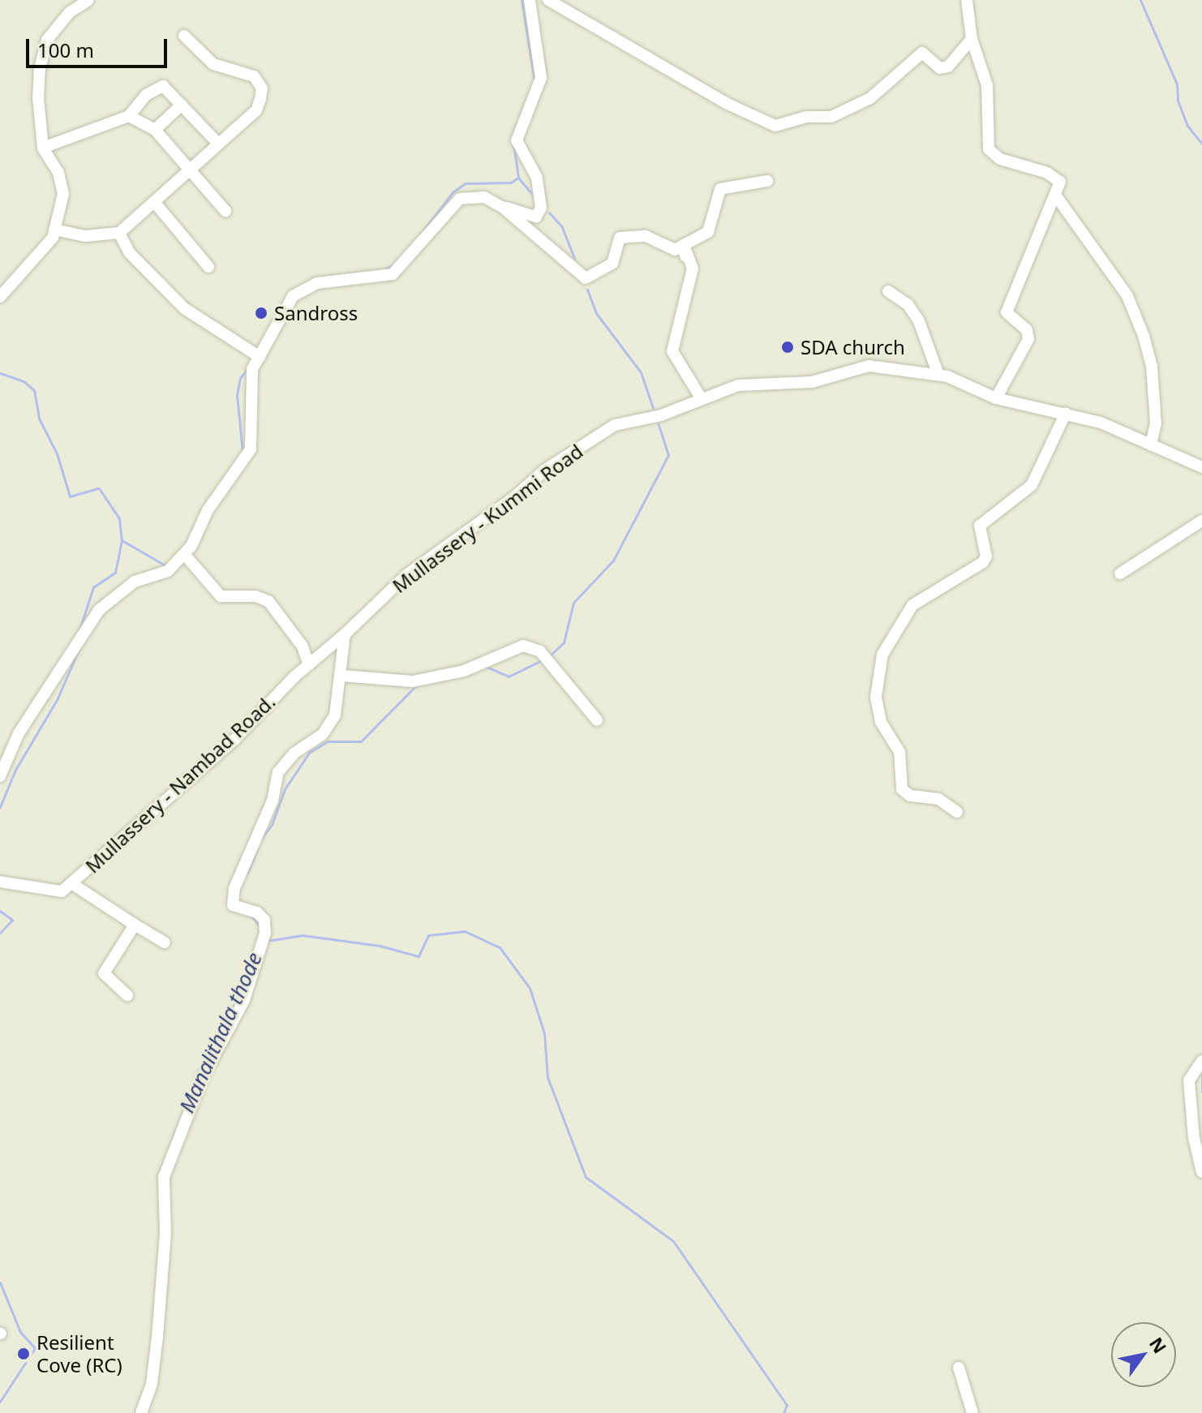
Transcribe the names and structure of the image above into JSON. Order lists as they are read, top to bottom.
{
  "streets": {
    "street": ["Mullassery - Kummi Road", "Mullassery - Nambad Road."]
  },
  "crossings": [
    ["Mullassery - Kummi Road", "Mullassery - Nambad Road."]
  ],
  "water": ["Manalithala thode"],
  "places": ["Sandross", "SDA church", "Resilient Cove (RC)"],
  "scale_bar": "100 m",
  "north": "top right"
}
